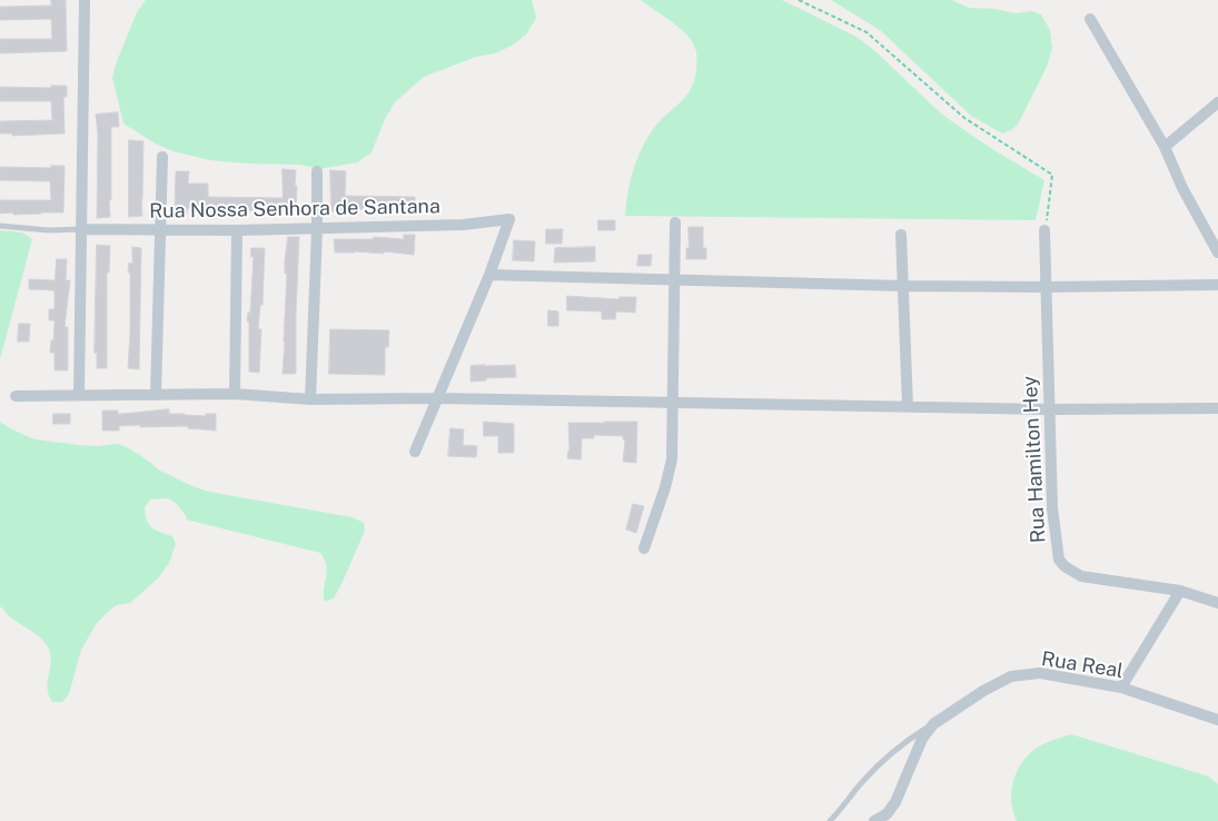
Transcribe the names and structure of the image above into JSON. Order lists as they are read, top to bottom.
{
  "streets": {
    "street": ["Rua Nossa Senhora de Santana", "Rua Hamilton Hey", "Rua Real"]
  }
}
